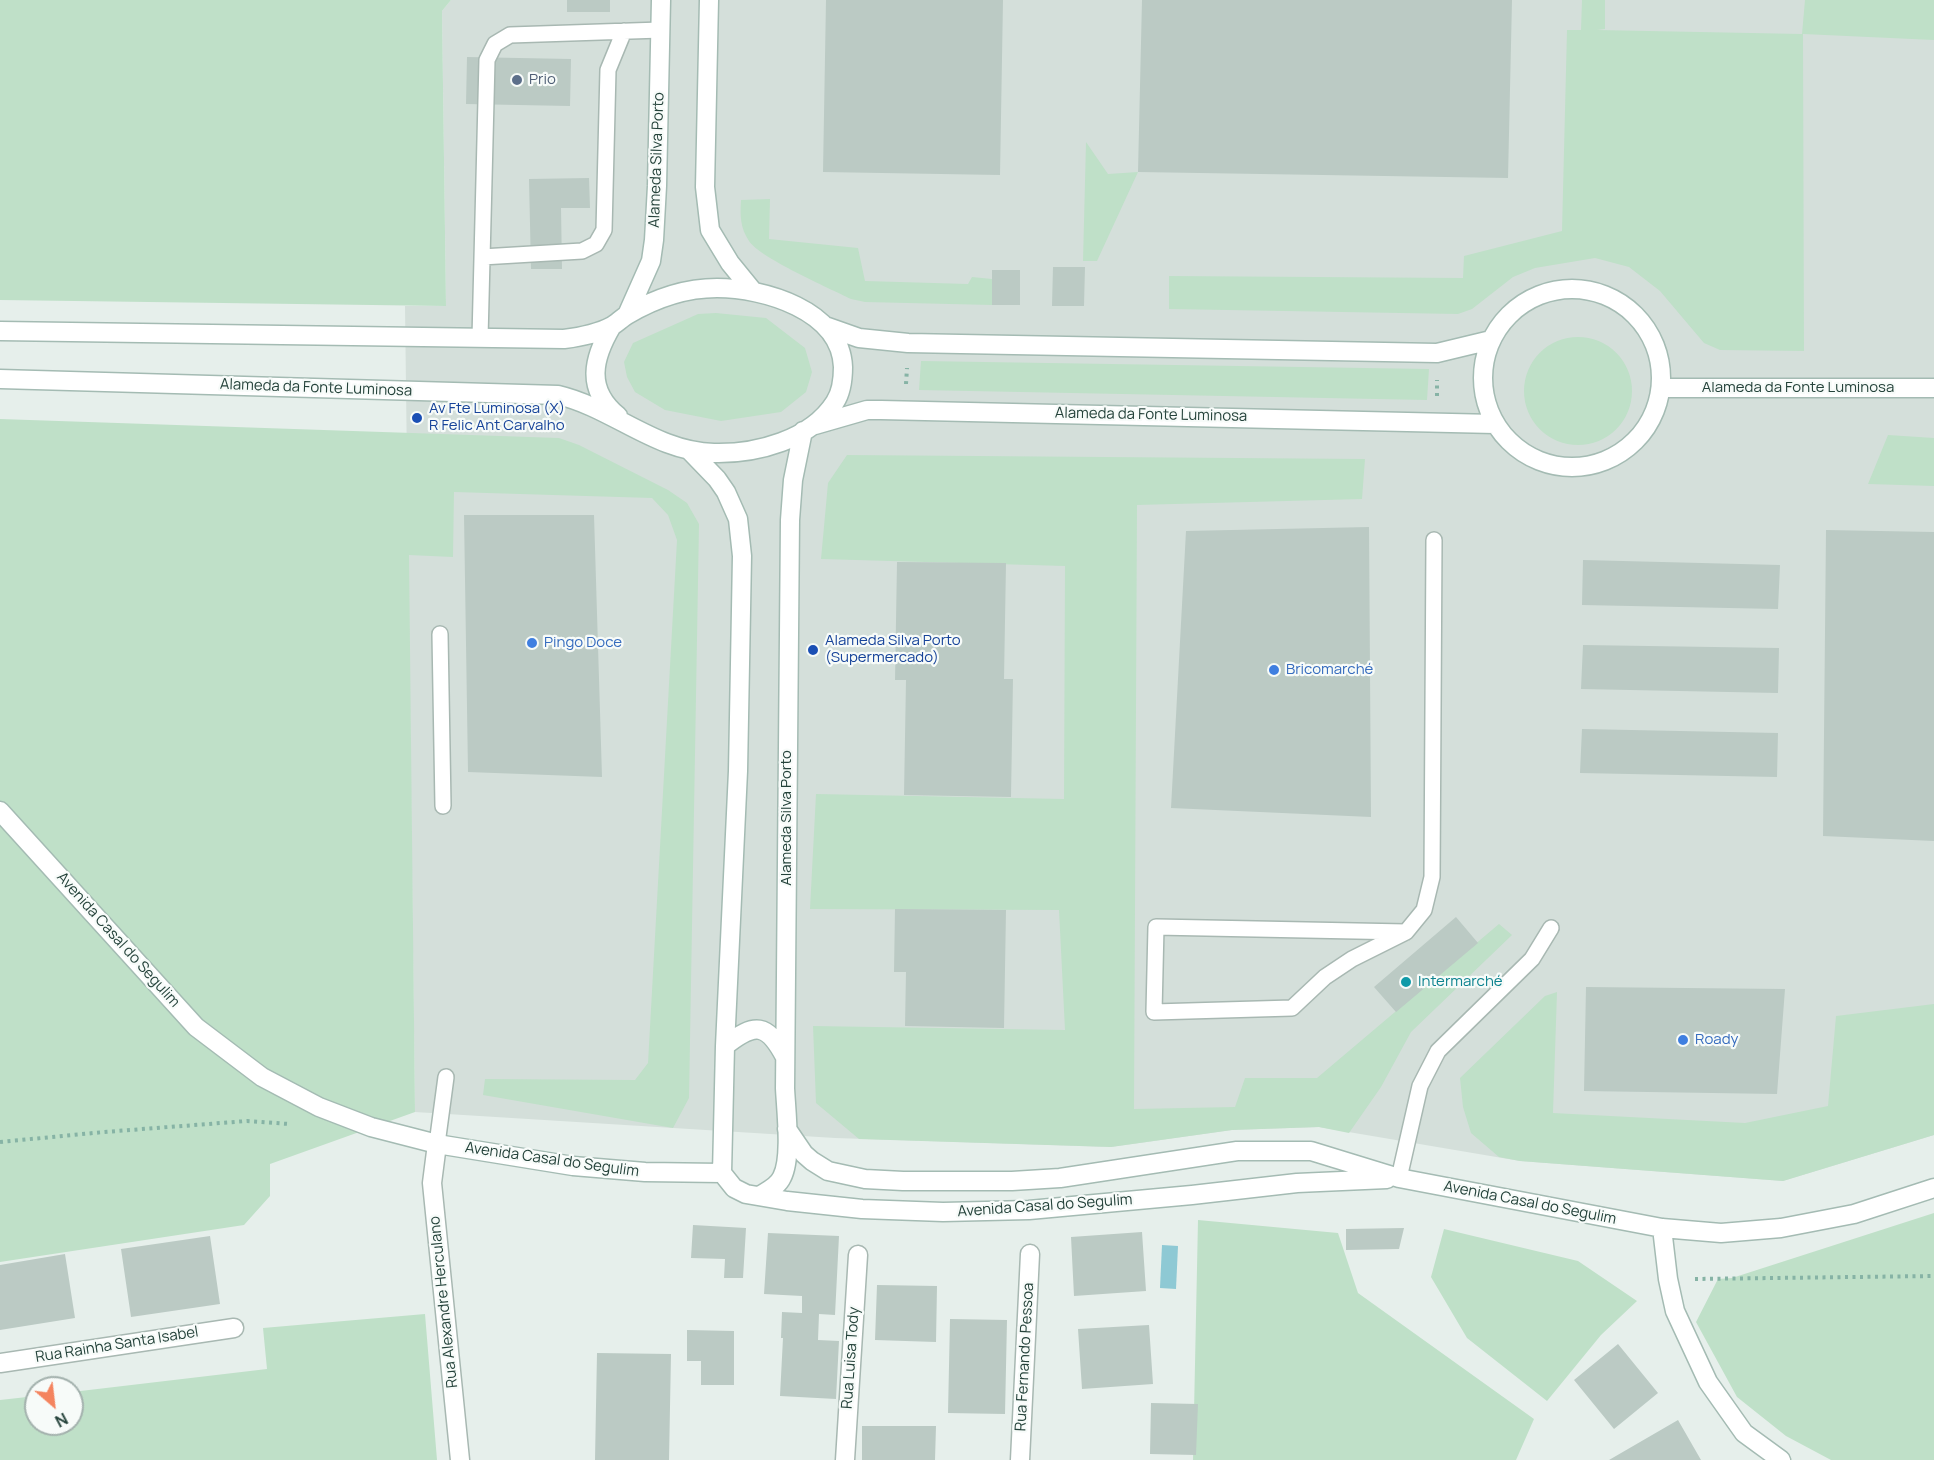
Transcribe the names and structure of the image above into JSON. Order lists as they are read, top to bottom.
{
  "streets": {
    "main road": [
      "Alameda Silva Porto",
      "Alameda da Fonte Luminosa",
      "Avenida Casal do Segulim",
      "Rua Alexandre Herculano",
      "Rua Rainha Santa Isabel",
      "Rua Fernando Pessoa",
      "Rua Luisa Tody"
    ]
  },
  "crossings": [
    ["Alameda Silva Porto", "Alameda da Fonte Luminosa"],
    ["Alameda Silva Porto", "Avenida Casal do Segulim"],
    ["Avenida Casal do Segulim", "Rua Alexandre Herculano"]
  ],
  "places": [
    "Prio",
    "Av Fte Luminosa (X) R Felic Ant Carvalho",
    "Pingo Doce",
    "Alameda Silva Porto (Supermercado)",
    "Bricomarché",
    "Intermarché",
    "Roady"
  ],
  "north": "bottom right"
}
